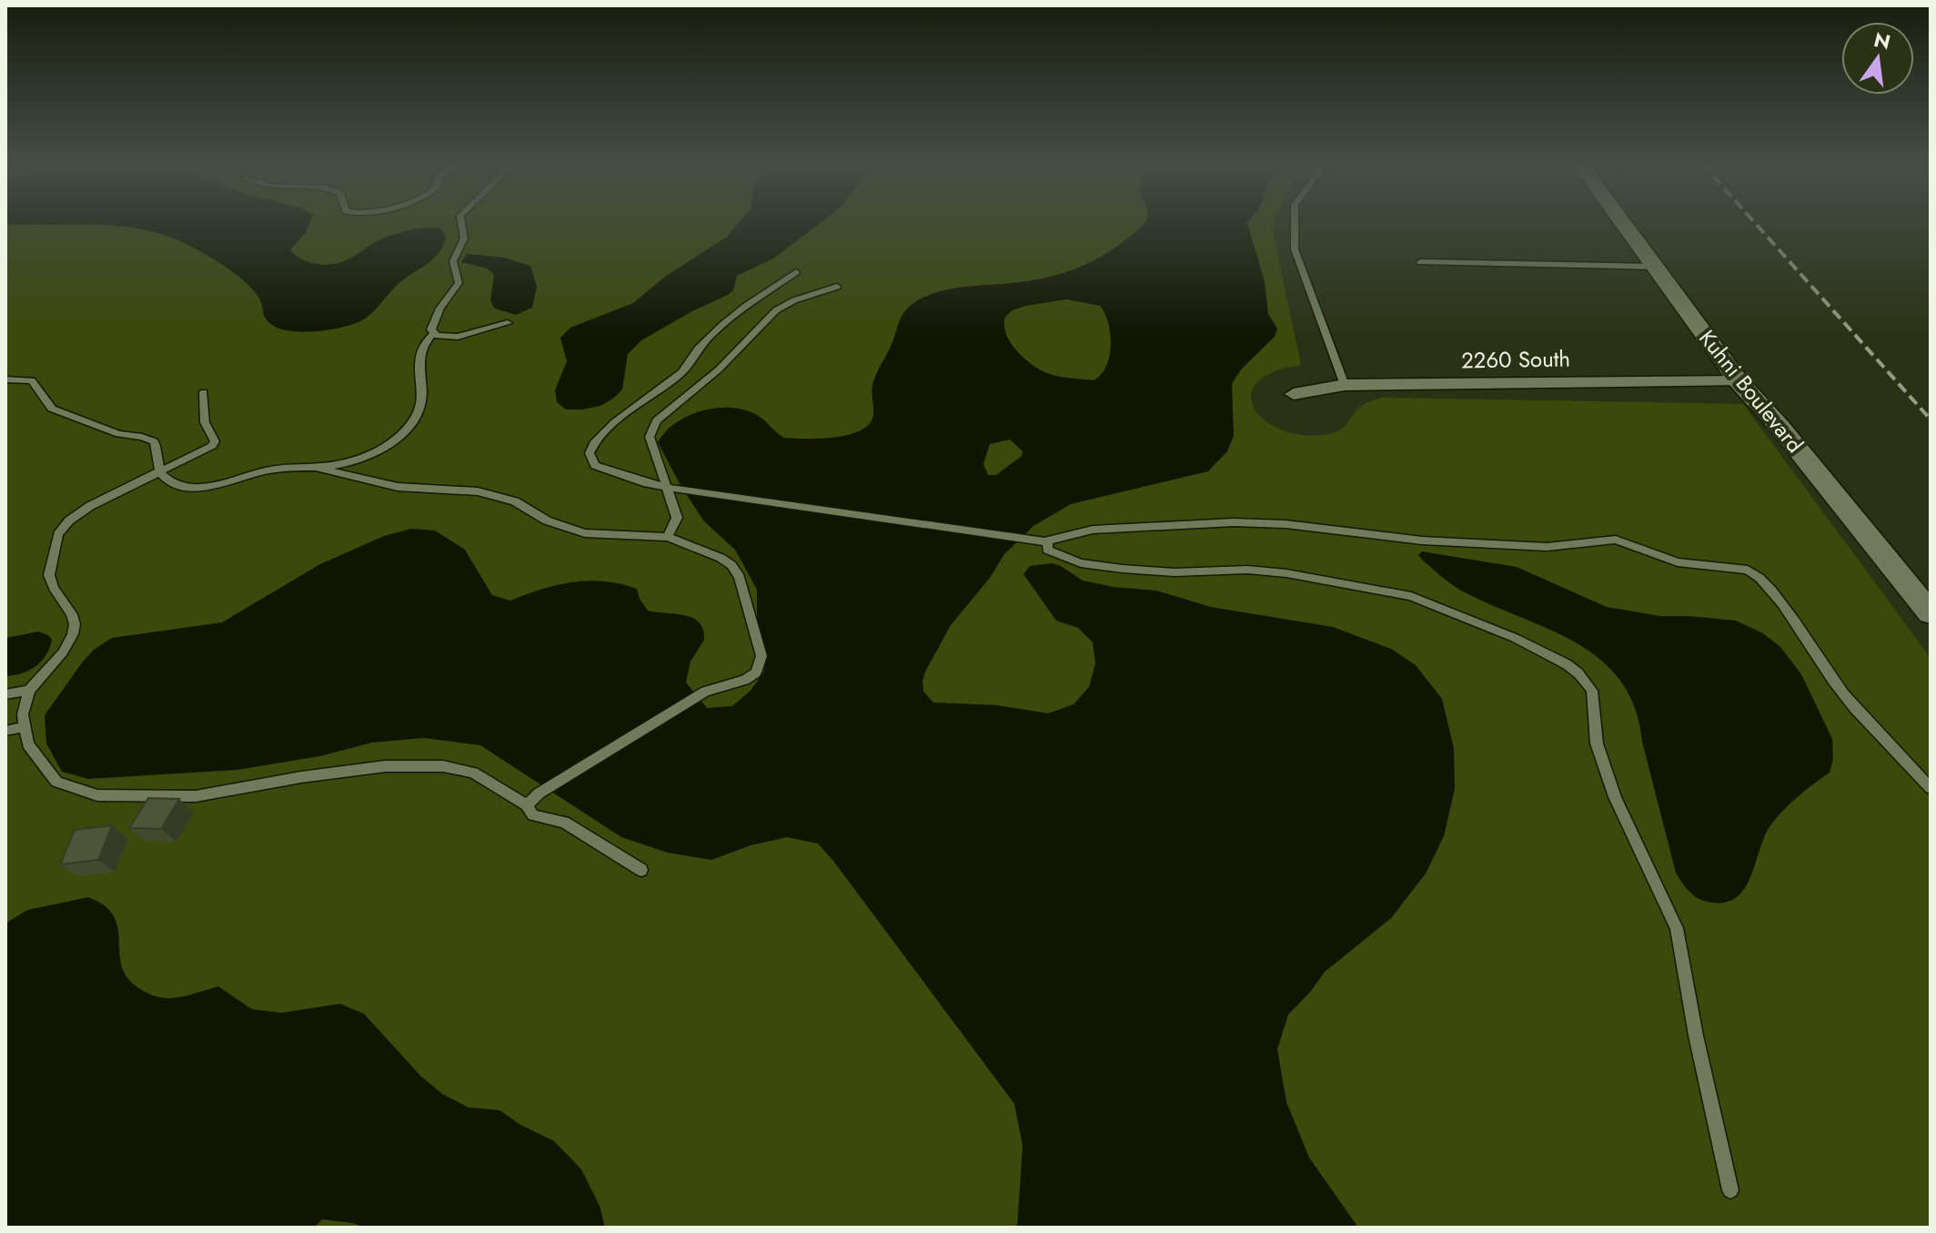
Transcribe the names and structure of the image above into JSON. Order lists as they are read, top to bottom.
{
  "streets": {
    "street": ["2260 South", "Kuhni Boulevard"]
  },
  "crossings": [
    ["2260 South", "Kuhni Boulevard"]
  ],
  "north": "top"
}
